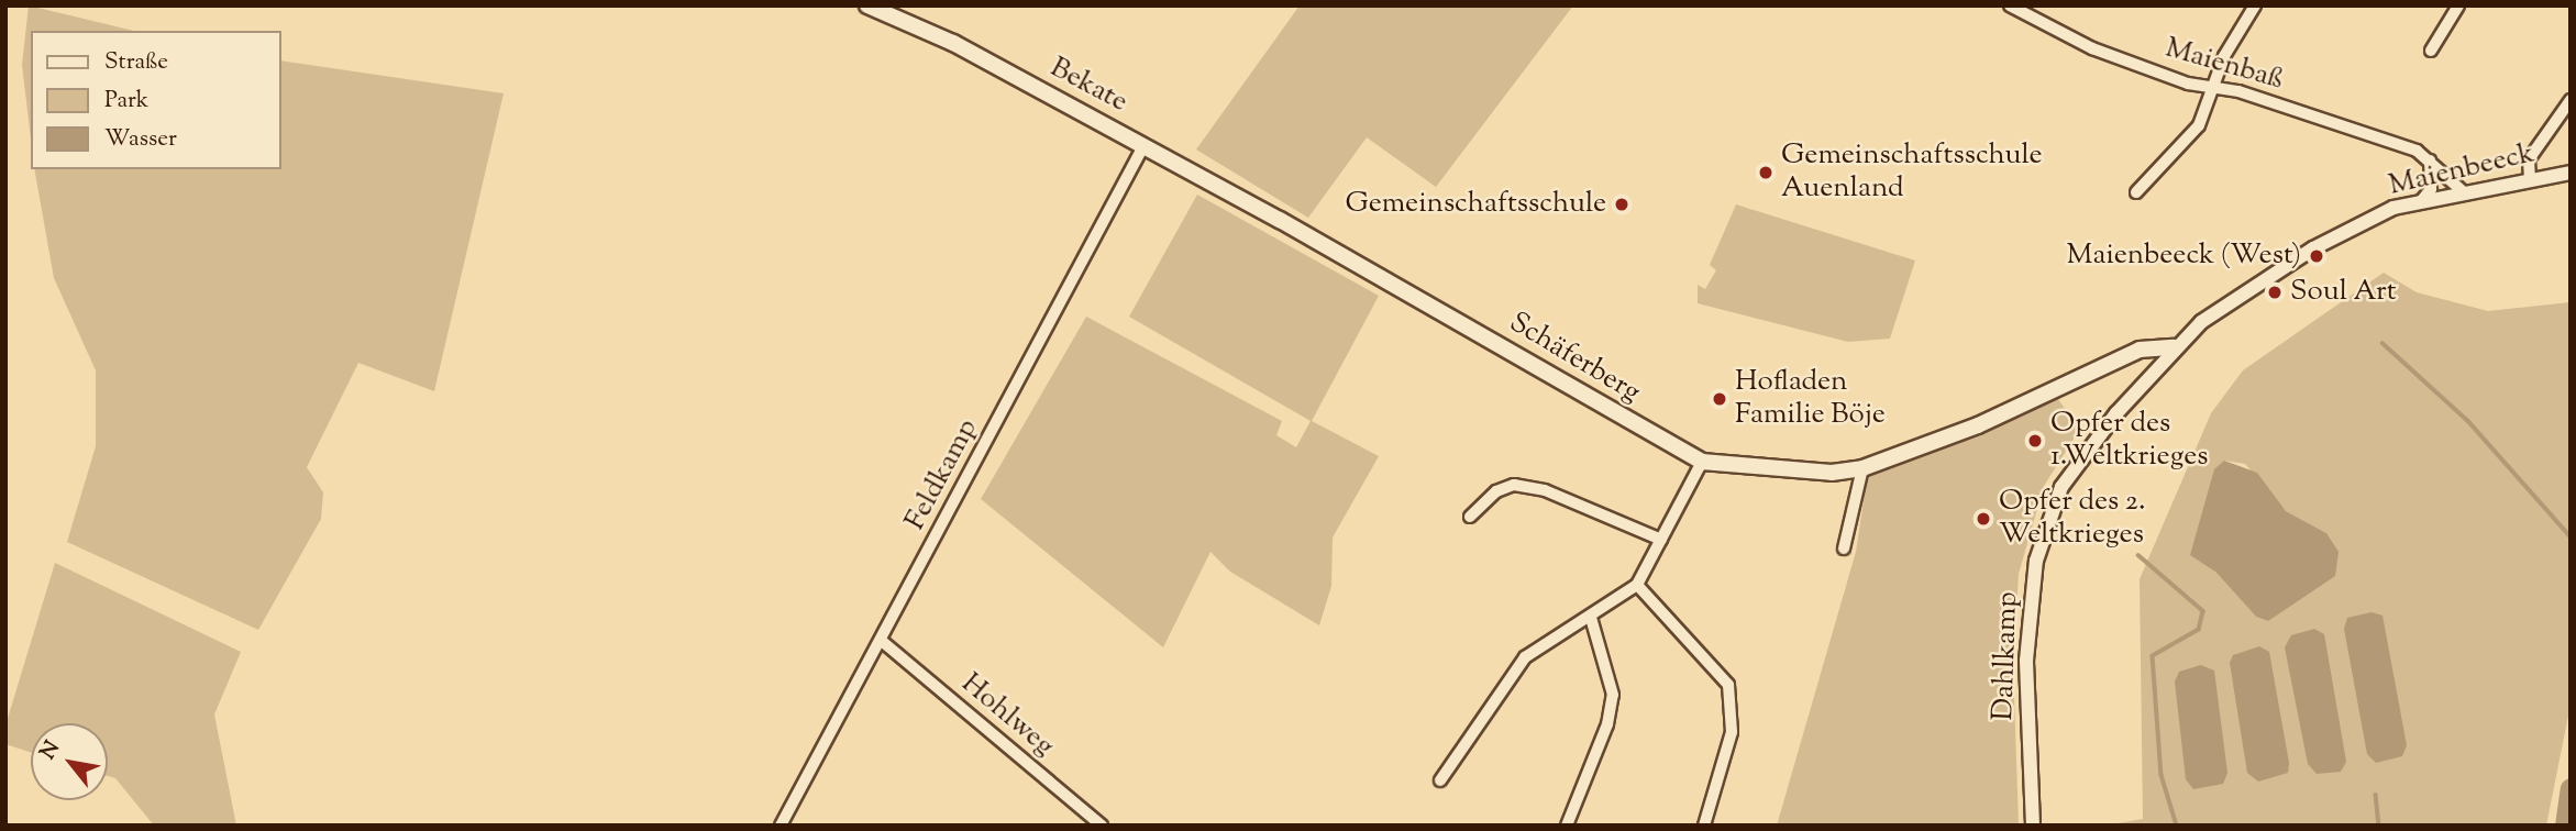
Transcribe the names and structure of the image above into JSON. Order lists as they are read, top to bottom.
{
  "streets": {
    "main road": ["Bekate", "Schäferberg"],
    "street": [
      "Maienbaß",
      "Maienbeeck",
      "Feldkamp",
      "Dahlkamp",
      "Hohlweg"
    ]
  },
  "crossings": [
    ["Maienbaß", "Maienbeeck"],
    ["Bekate", "Schäferberg"],
    ["Bekate", "Feldkamp"],
    ["Maienbeeck", "Schäferberg"],
    ["Maienbeeck", "Dahlkamp"],
    ["Schäferberg", "Dahlkamp"],
    ["Feldkamp", "Hohlweg"]
  ],
  "places": [
    "Gemeinschaftsschule Auenland",
    "Gemeinschaftsschule",
    "Maienbeeck (West)",
    "Soul Art",
    "Hofladen Familie Böje",
    "Opfer des 1.Weltkrieges",
    "Opfer des 2. Weltkrieges"
  ],
  "legend": ["Straße", "Park", "Wasser"],
  "north": "top left"
}
